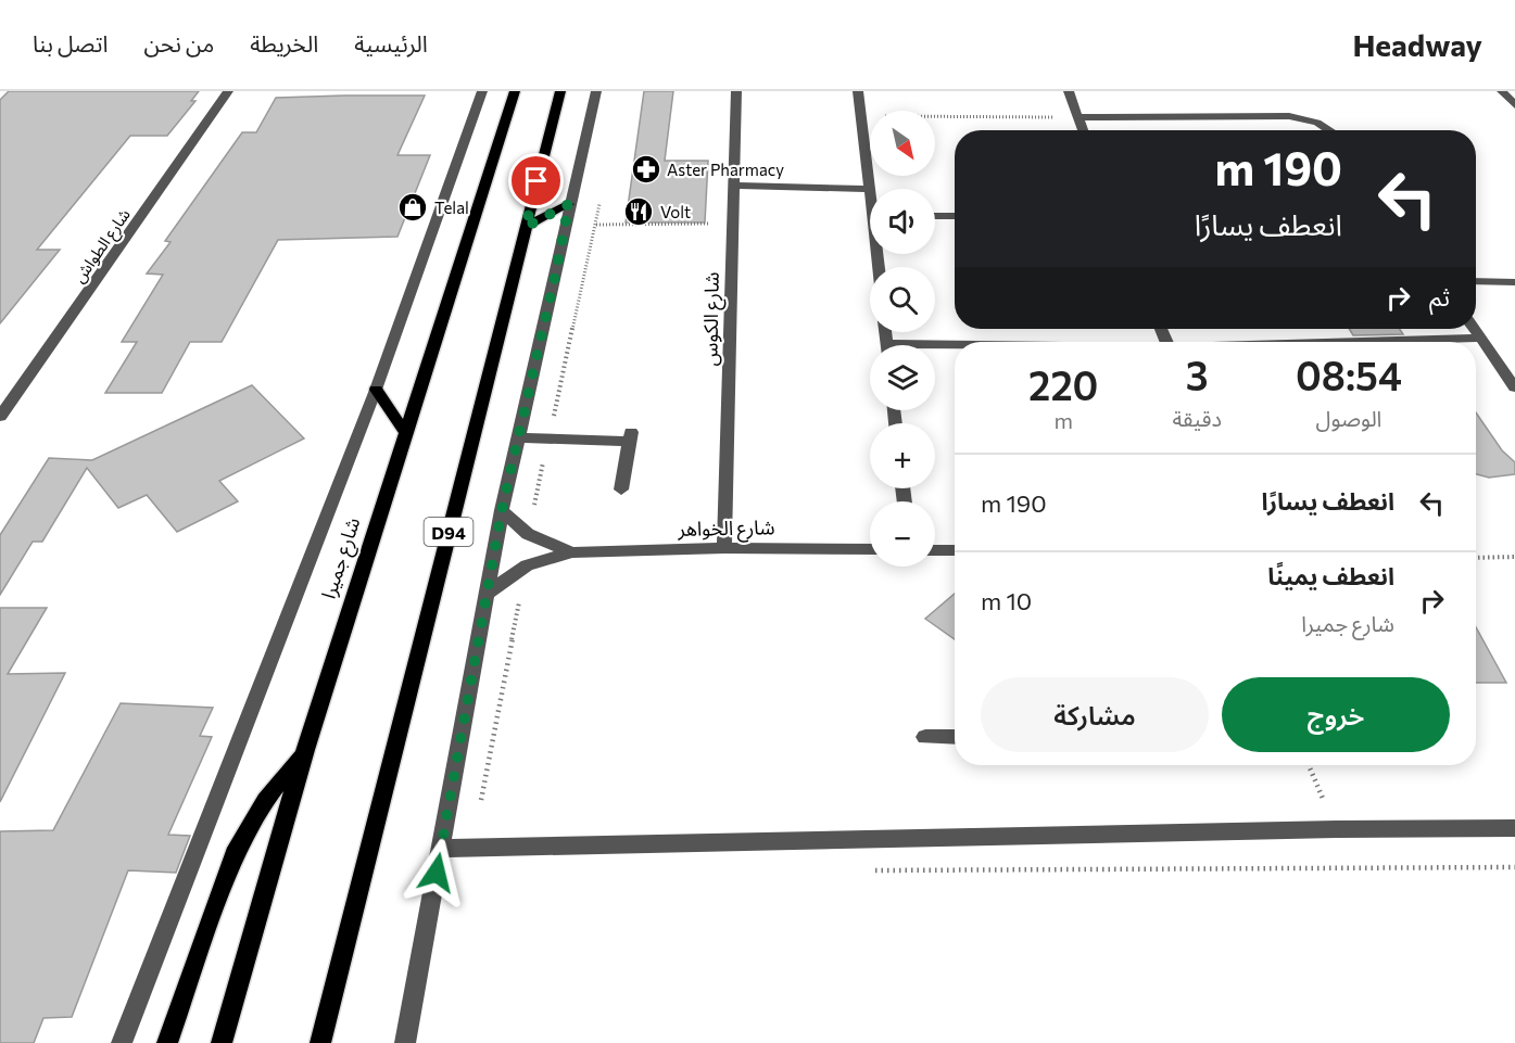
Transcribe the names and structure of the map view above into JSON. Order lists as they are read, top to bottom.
{
  "streets": {
    "main road": ["D94", "شارع جميرا"],
    "street": ["شارع الطواش", "شارع الكوس", "شارع الخواهر"]
  },
  "crossings": [
    ["شارع الكوس", "شارع الخواهر"]
  ],
  "places": {
    "pharmacy": ["Aster Pharmacy"],
    "shop": ["Telal"],
    "restaurant": ["Volt"]
  },
  "north": "bottom right",
  "page": {
    "header": "Headway",
    "nav": [
      "الرئيسية",
      "الخريطة",
      "من نحن",
      "اتصل بنا"
    ],
    "map_buttons": ["+", "−"],
    "turn": ["190 m", "انعطف يسارًا"],
    "then": "ثم",
    "eta": [
      "08:54",
      "الوصول",
      "3",
      "دقيقة",
      "220",
      "m"
    ],
    "list": [
      {
        "name": "انعطف يسارًا",
        "value": "190 m"
      },
      {
        "name": "انعطف يمينًا",
        "note": "شارع جميرا",
        "value": "10 m"
      }
    ],
    "buttons": ["خروج", "مشاركة"]
  }
}
